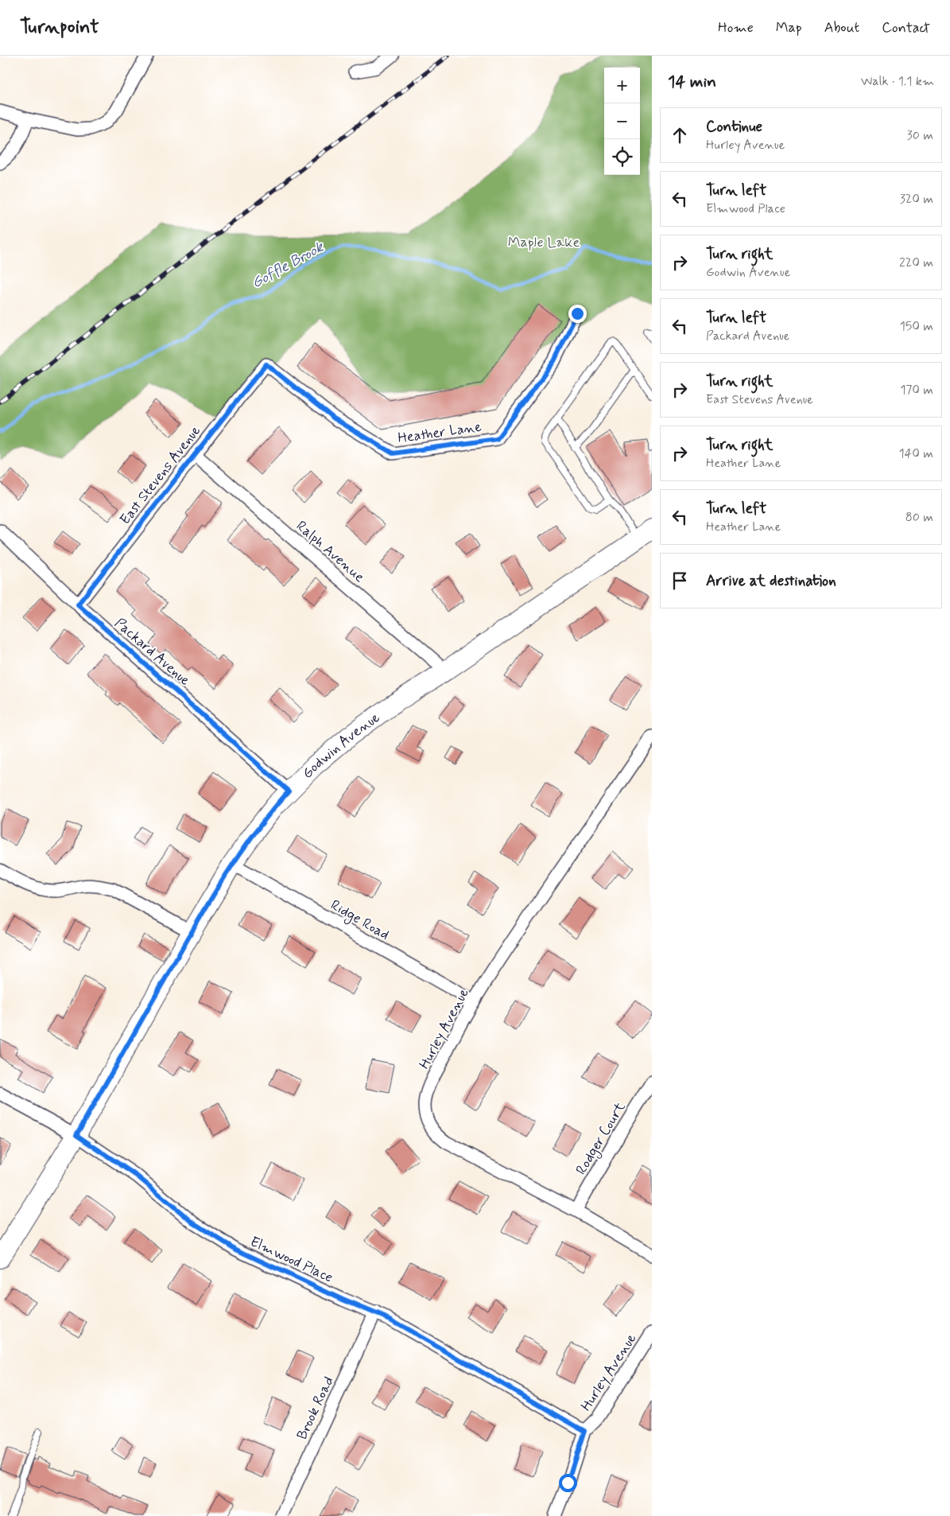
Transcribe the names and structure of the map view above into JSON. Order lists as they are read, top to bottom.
{
  "streets": {
    "main road": ["Godwin Avenue"],
    "street": [
      "Heather Lane",
      "East Stevens Avenue",
      "Ralph Avenue",
      "Packard Avenue",
      "Ridge Road",
      "Hurley Avenue",
      "Rodger Court",
      "Elmwood Place",
      "Brook Road"
    ]
  },
  "crossings": [
    ["Heather Lane", "East Stevens Avenue"],
    ["East Stevens Avenue", "Ralph Avenue"],
    ["East Stevens Avenue", "Packard Avenue"],
    ["Ralph Avenue", "Godwin Avenue"],
    ["Packard Avenue", "Godwin Avenue"],
    ["Godwin Avenue", "Ridge Road"],
    ["Godwin Avenue", "Elmwood Place"],
    ["Ridge Road", "Hurley Avenue"],
    ["Hurley Avenue", "Rodger Court"],
    ["Hurley Avenue", "Elmwood Place"],
    ["Elmwood Place", "Brook Road"]
  ],
  "water": ["Goffle Brook"],
  "parks": ["Maple Lake"],
  "page": {
    "header": "Turnpoint",
    "nav": [
      "Home",
      "Map",
      "About",
      "Contact"
    ],
    "heading": ["14 min", "Walk · 1.1 km"],
    "map_buttons": ["+", "−"],
    "list": [
      ["Continue", "Hurley Avenue", "30 m"],
      ["Turn left", "Elmwood Place", "320 m"],
      ["Turn right", "Godwin Avenue", "220 m"],
      ["Turn left", "Packard Avenue", "150 m"],
      ["Turn right", "East Stevens Avenue", "170 m"],
      ["Turn right", "Heather Lane", "140 m"],
      ["Turn left", "Heather Lane", "80 m"],
      "Arrive at destination"
    ]
  }
}
